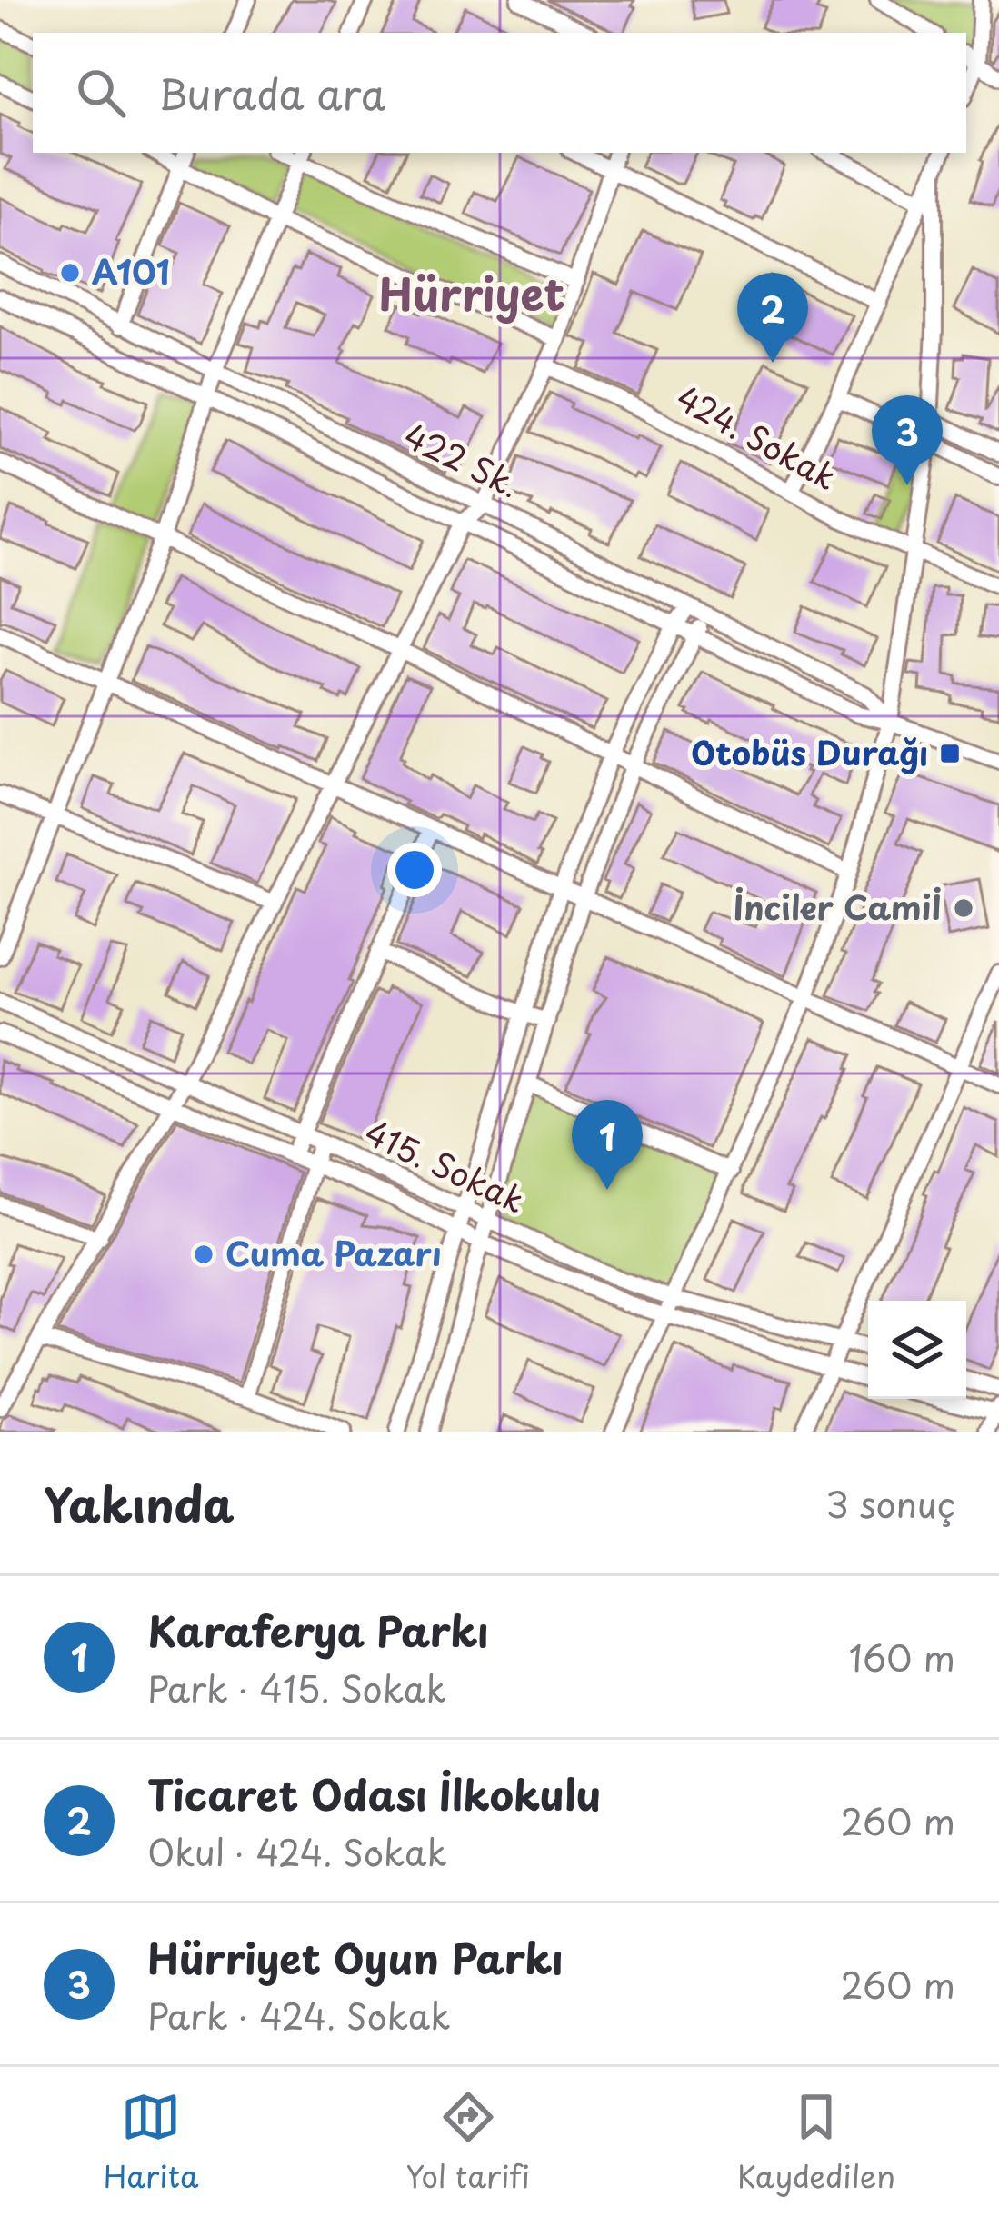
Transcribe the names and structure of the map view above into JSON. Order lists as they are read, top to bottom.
{
  "streets": {
    "street": ["424. Sokak", "422 Sk.", "415. Sokak"]
  },
  "districts": ["Hürriyet"],
  "places": {
    "other": ["A101", "İnciler Camiİ", "Cuma Pazarı"],
    "transit": ["Otobüs Durağı"]
  },
  "page": {
    "search": "Burada ara",
    "pins": ["2", "3", "1"],
    "heading": ["Yakında", "3 sonuç"],
    "list": [
      {
        "mark": "1",
        "name": "Karaferya Parkı",
        "note": "Park · 415. Sokak",
        "value": "160 m"
      },
      {
        "mark": "2",
        "name": "Ticaret Odası İlkokulu",
        "note": "Okul · 424. Sokak",
        "value": "260 m"
      },
      {
        "mark": "3",
        "name": "Hürriyet Oyun Parkı",
        "note": "Park · 424. Sokak",
        "value": "260 m"
      }
    ],
    "nav": ["Harita", "Yol tarifi", "Kaydedilen"]
  }
}
